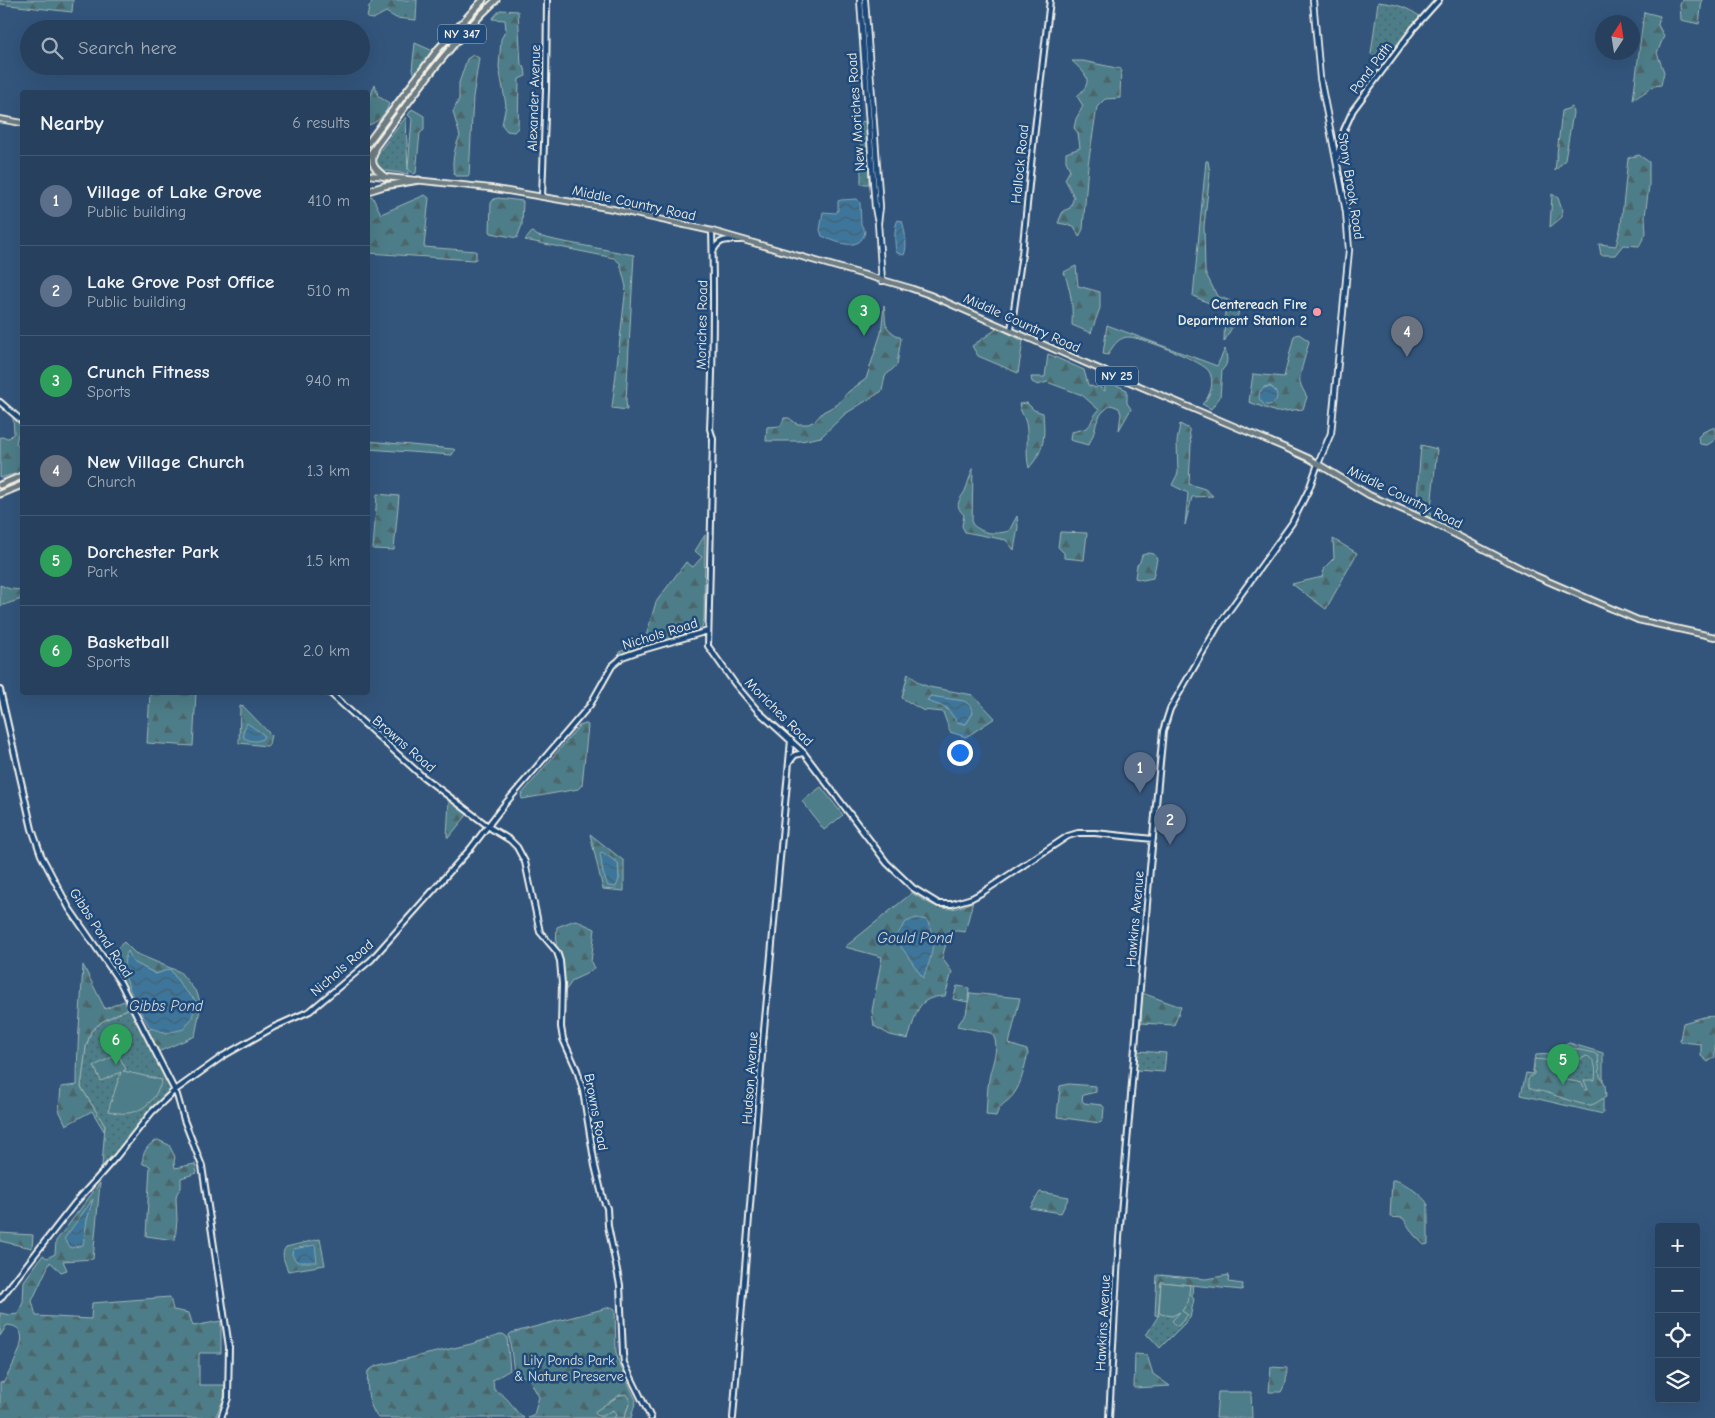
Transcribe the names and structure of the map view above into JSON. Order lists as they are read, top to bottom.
{
  "streets": {
    "highway": ["NY 347"],
    "main road": [
      "New Moriches Road",
      "Stony Brook Road",
      "Middle Country Road",
      "NY 25"
    ],
    "street": [
      "Pond Path",
      "Alexander Avenue",
      "Hallock Road",
      "Moriches Road",
      "Nichols Road",
      "Browns Road",
      "Hawkins Avenue",
      "Gibbs Pond Road",
      "Hudson Avenue"
    ]
  },
  "crossings": [
    ["Pond Path", "Stony Brook Road"],
    ["Alexander Avenue", "Middle Country Road"],
    ["New Moriches Road", "Middle Country Road"],
    ["Hallock Road", "Middle Country Road"],
    ["Stony Brook Road", "Middle Country Road"],
    ["Stony Brook Road", "Hawkins Avenue"],
    ["Middle Country Road", "Moriches Road"],
    ["Middle Country Road", "Hawkins Avenue"],
    ["Moriches Road", "Nichols Road"],
    ["Moriches Road", "Hawkins Avenue"],
    ["Moriches Road", "Hudson Avenue"],
    ["Nichols Road", "Browns Road"],
    ["Nichols Road", "Gibbs Pond Road"]
  ],
  "water": ["Gould Pond", "Gibbs Pond"],
  "parks": ["Lily Ponds Park & Nature Preserve"],
  "places": ["Centereach Fire Department Station 2"],
  "north": "top",
  "page": {
    "search": "Search here",
    "heading": ["Nearby", "6 results"],
    "list": [
      {
        "mark": "1",
        "name": "Village of Lake Grove",
        "note": "Public building",
        "value": "410 m"
      },
      {
        "mark": "2",
        "name": "Lake Grove Post Office",
        "note": "Public building",
        "value": "510 m"
      },
      {
        "mark": "3",
        "name": "Crunch Fitness",
        "note": "Sports",
        "value": "940 m"
      },
      {
        "mark": "4",
        "name": "New Village Church",
        "note": "Church",
        "value": "1.3 km"
      },
      {
        "mark": "5",
        "name": "Dorchester Park",
        "note": "Park",
        "value": "1.5 km"
      },
      {
        "mark": "6",
        "name": "Basketball",
        "note": "Sports",
        "value": "2.0 km"
      }
    ],
    "pins": [
      "3",
      "4",
      "1",
      "2",
      "6",
      "5"
    ],
    "map_buttons": ["+", "−"]
  }
}
